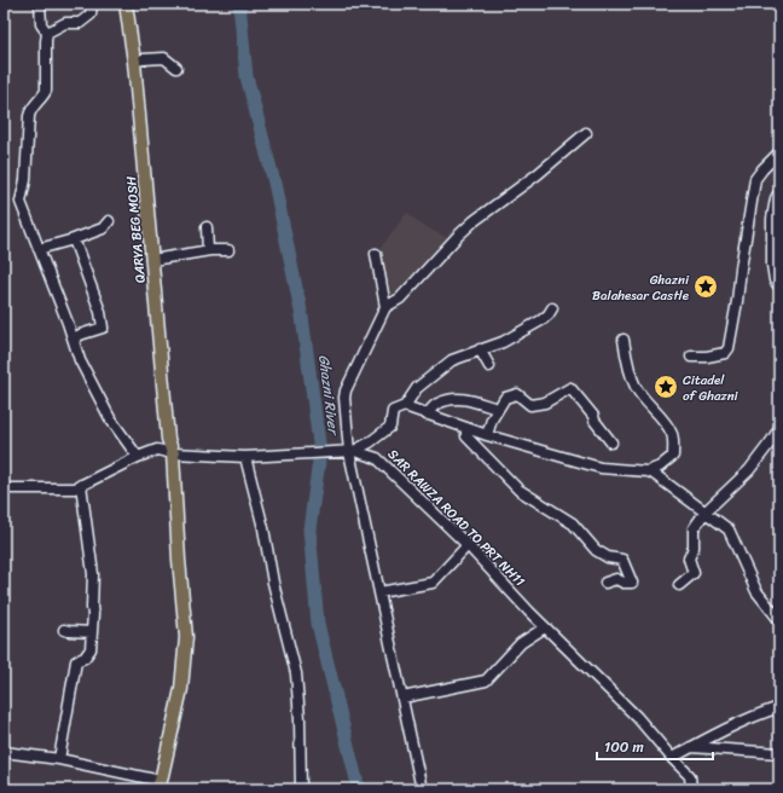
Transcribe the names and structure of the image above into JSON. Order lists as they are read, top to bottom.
{
  "streets": {
    "main road": ["QARYA BEG MOSH"],
    "street": ["SAR RAWZA ROAD TO PRT NH11"]
  },
  "crossings": [
    ["QARYA BEG MOSH", "SAR RAWZA ROAD TO PRT NH11"]
  ],
  "water": ["Ghazni River"],
  "places": {
    "place": ["Ghazni Balahesar Castle", "Citadel of Ghazni"]
  },
  "scale_bar": "100 m"
}
